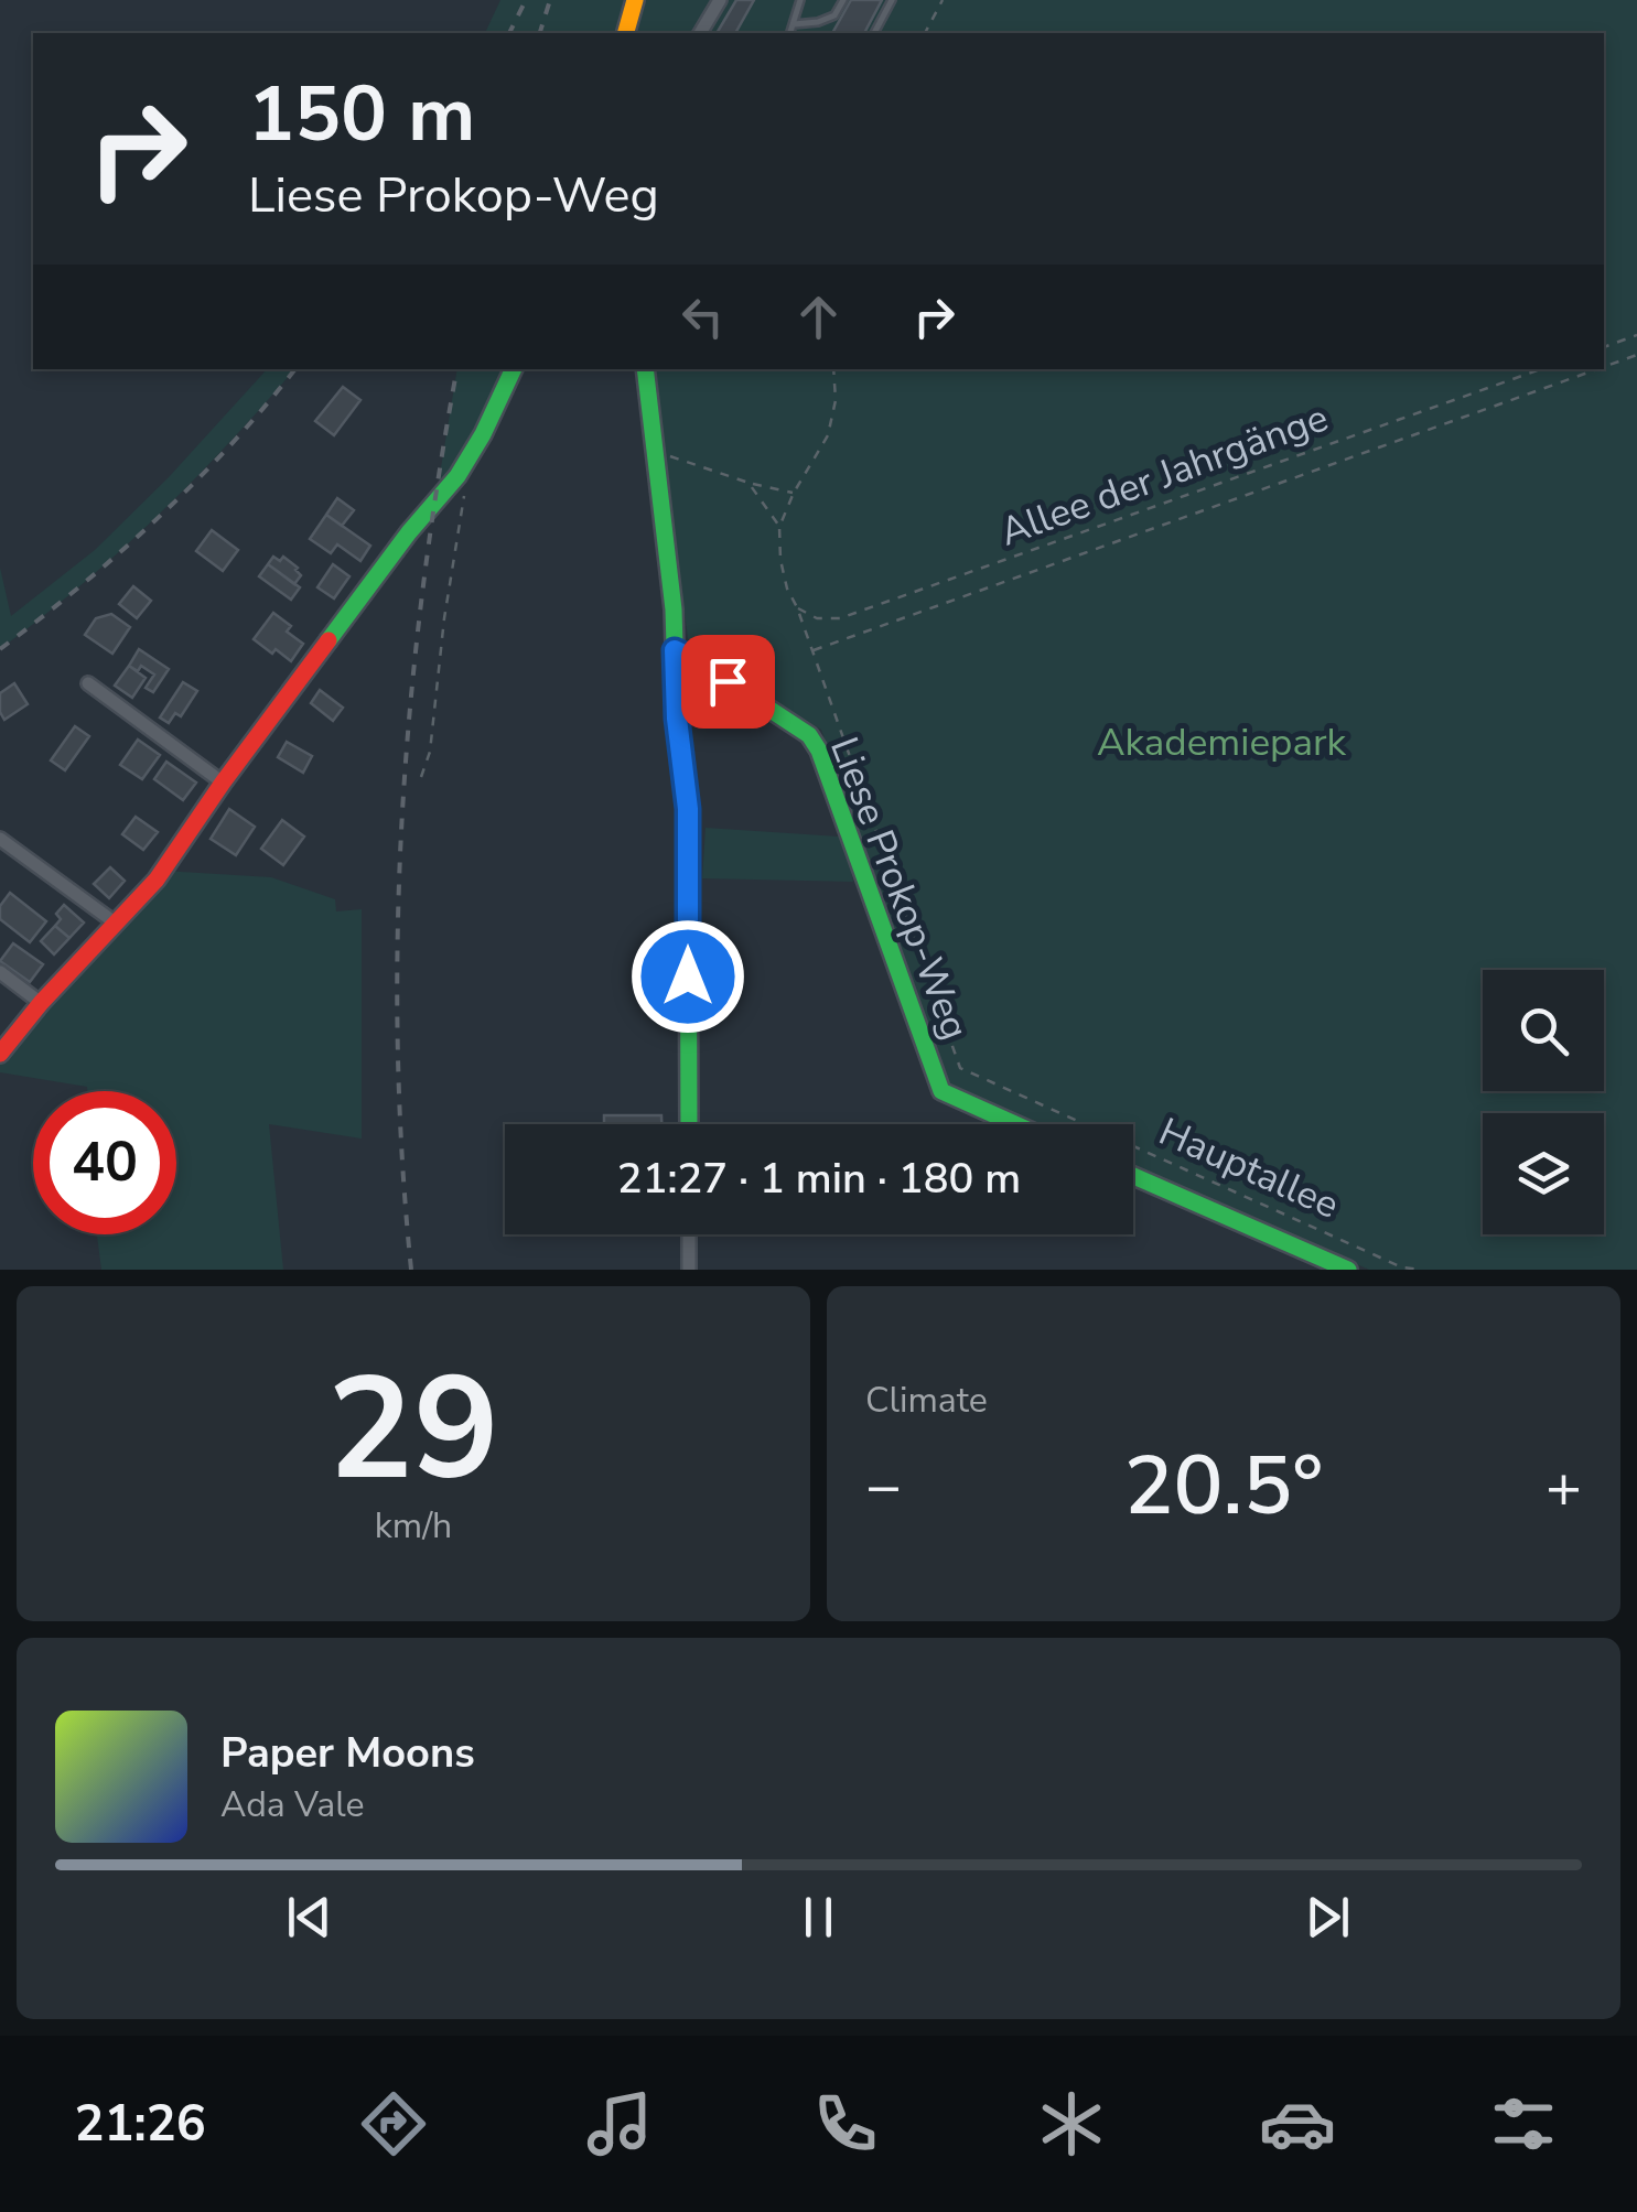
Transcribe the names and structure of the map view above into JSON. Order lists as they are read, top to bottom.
{
  "streets": {
    "street": ["Liese Prokop-Weg"],
    "path": ["Allee der Jahrgänge", "Hauptallee"]
  },
  "crossings": [
    ["Allee der Jahrgänge", "Hauptallee"]
  ],
  "parks": ["Akademiepark"],
  "page": {
    "turn": ["150 m", "Liese Prokop-Weg"],
    "limit": "40",
    "trip": "21:27 · 1 min · 180 m",
    "tile": [
      ["29", "km/h"],
      "Climate"
    ],
    "heat": ["−", "20.5°", "+"],
    "song": ["Paper Moons", "Ada Vale"],
    "tabs": "21:26"
  }
}
